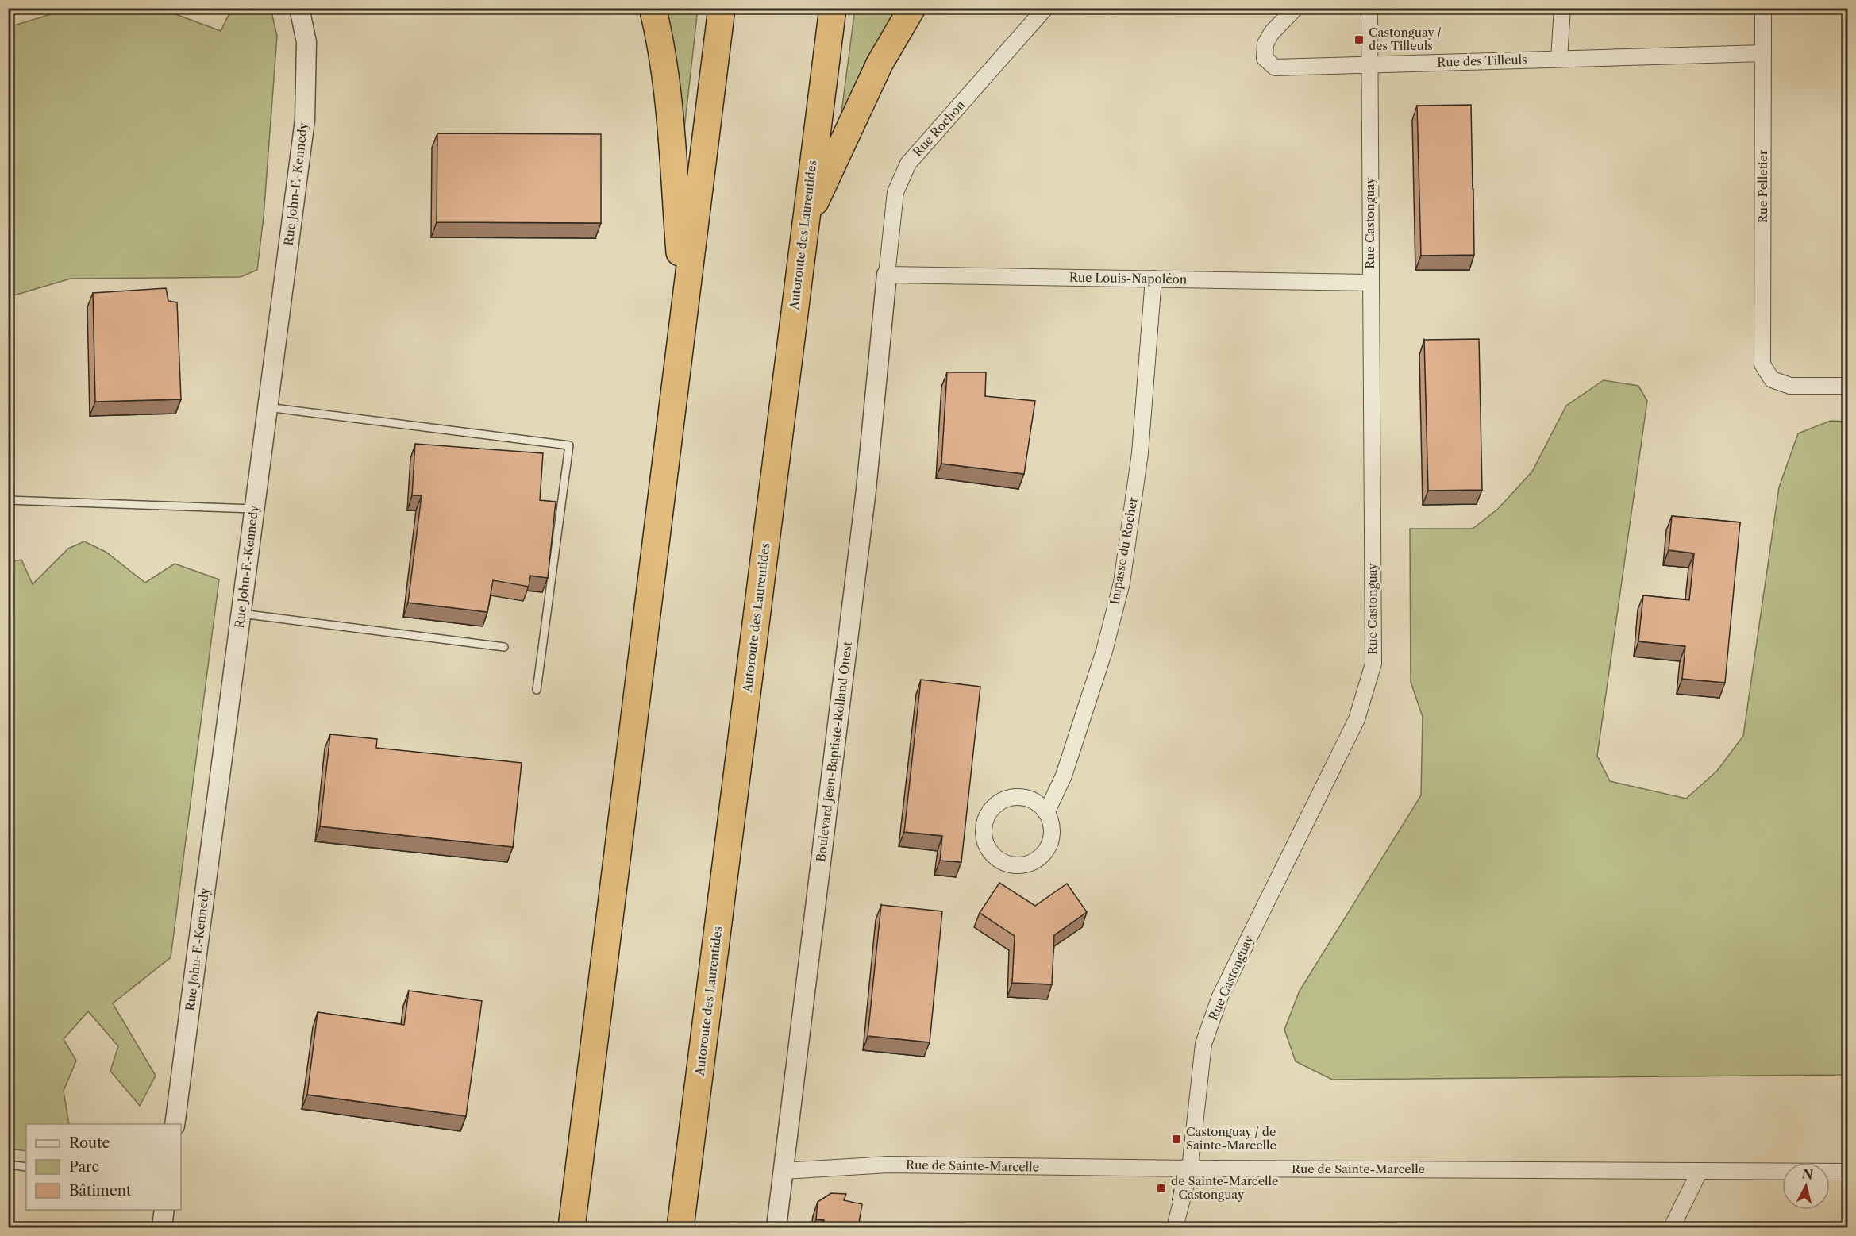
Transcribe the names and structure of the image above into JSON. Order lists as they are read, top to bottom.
{
  "streets": {
    "highway": ["Autoroute des Laurentides"],
    "street": [
      "Rue des Tilleuls",
      "Rue Rochon",
      "Rue John-F.-Kennedy",
      "Rue Pelletier",
      "Rue Castonguay",
      "Rue Louis-Napoléon",
      "Impasse du Rocher",
      "Boulevard Jean-Baptiste-Rolland Ouest",
      "Rue de Sainte-Marcelle"
    ]
  },
  "crossings": [
    ["Rue des Tilleuls", "Rue Pelletier"],
    ["Rue des Tilleuls", "Rue Castonguay"],
    ["Rue Rochon", "Rue Louis-Napoléon"],
    ["Rue Rochon", "Boulevard Jean-Baptiste-Rolland Ouest"],
    ["Rue Castonguay", "Rue Louis-Napoléon"],
    ["Rue Castonguay", "Rue de Sainte-Marcelle"],
    ["Rue Louis-Napoléon", "Impasse du Rocher"],
    ["Rue Louis-Napoléon", "Boulevard Jean-Baptiste-Rolland Ouest"],
    ["Boulevard Jean-Baptiste-Rolland Ouest", "Rue de Sainte-Marcelle"]
  ],
  "places": {
    "transit": ["Castonguay / des Tilleuls", "Castonguay / de Sainte-Marcelle", "de Sainte-Marcelle / Castonguay"]
  },
  "legend": ["Route", "Parc", "Bâtiment"],
  "north": "top"
}
